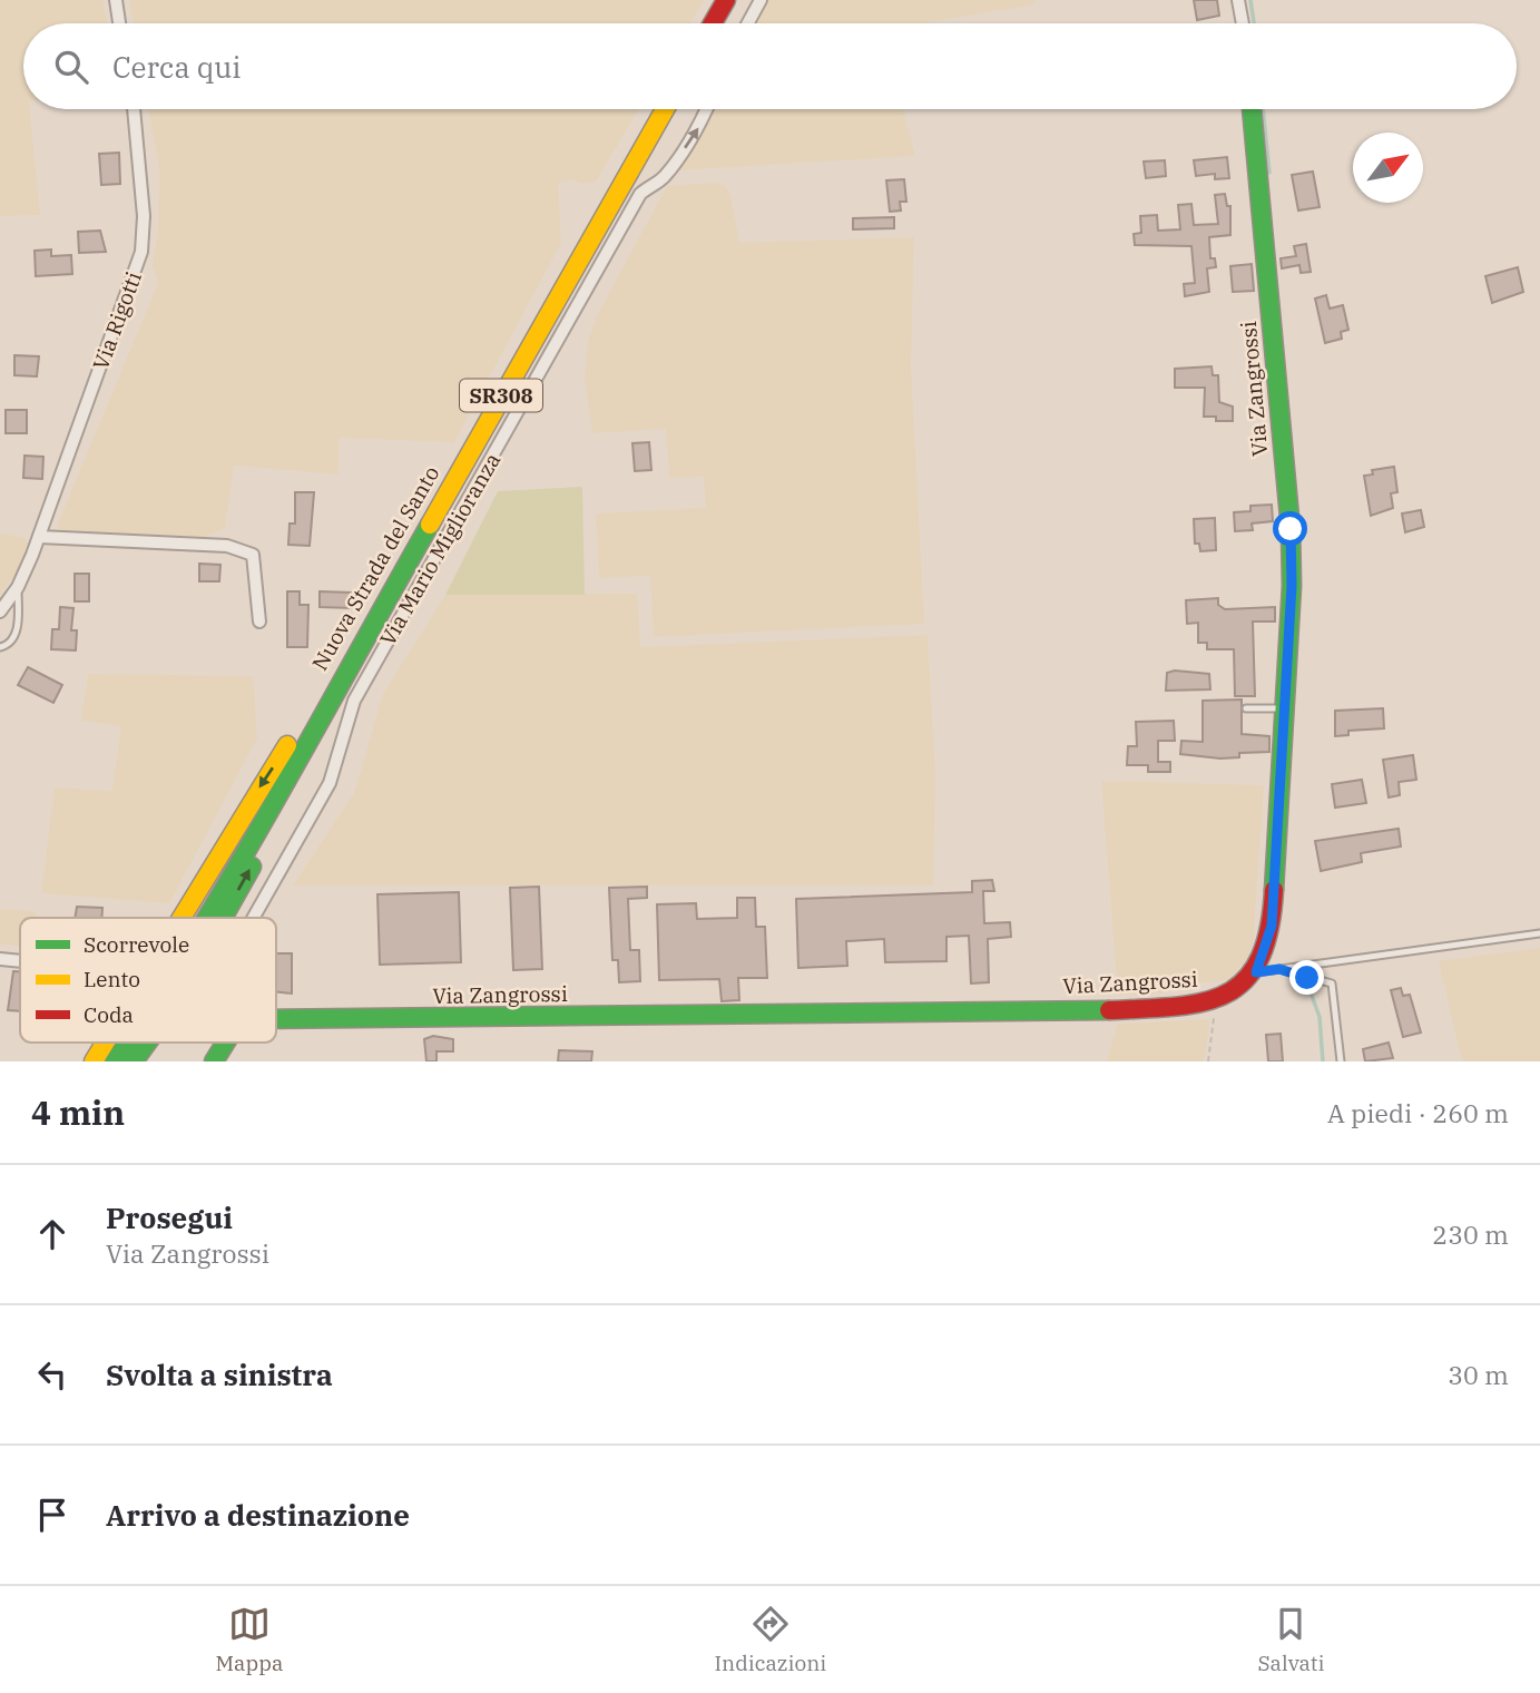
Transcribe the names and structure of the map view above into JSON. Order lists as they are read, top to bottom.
{
  "streets": {
    "main road": ["Via Zangrossi", "SR308", "Nuova Strada del Santo"],
    "street": ["Via Rigotti", "Via Mario Miglioranza"]
  },
  "one_way": ["Via Mario Miglioranza"],
  "legend": ["Scorrevole", "Lento", "Coda"],
  "north": "top right",
  "page": {
    "search": "Cerca qui",
    "heading": ["4 min", "A piedi · 260 m"],
    "list": [
      ["Prosegui", "Via Zangrossi", "230 m"],
      ["Svolta a sinistra", "30 m"],
      "Arrivo a destinazione"
    ],
    "nav": ["Mappa", "Indicazioni", "Salvati"]
  }
}
